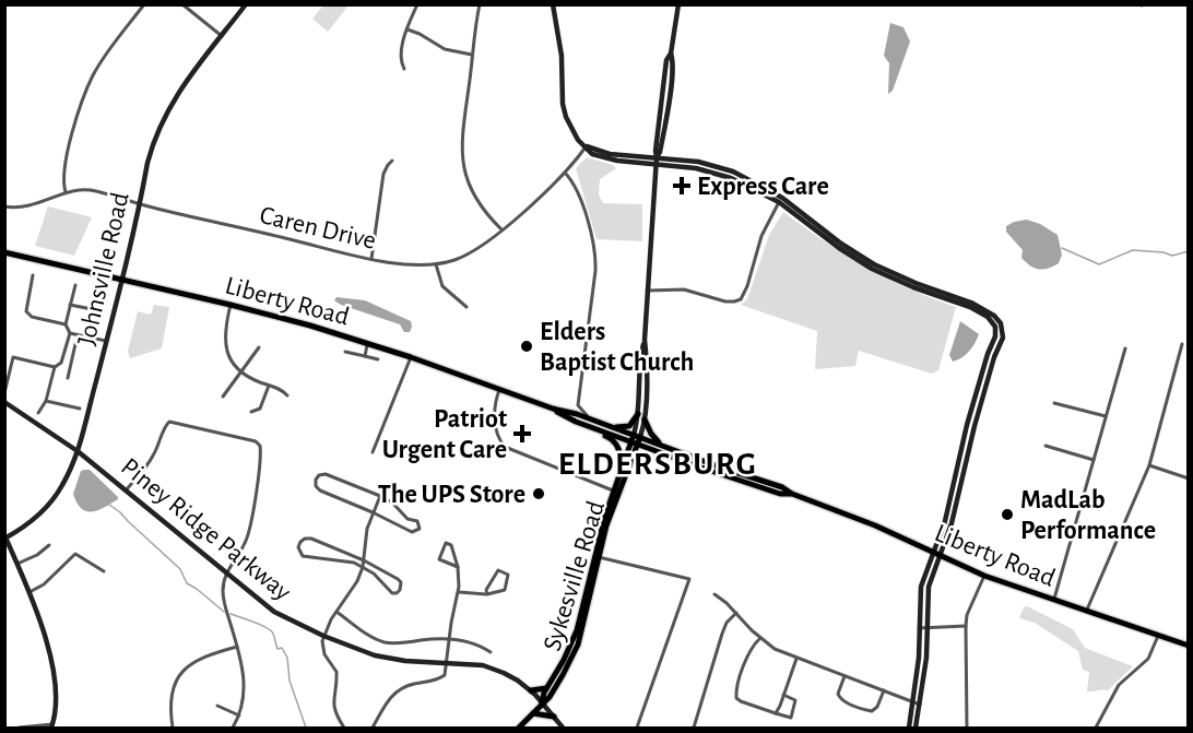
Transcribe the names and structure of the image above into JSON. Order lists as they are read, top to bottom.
{
  "streets": {
    "main road": ["Liberty Road", "Sykesville Road"],
    "street": ["Caren Drive", "Johnsville Road", "Piney Ridge Parkway"]
  },
  "crossings": [
    ["Caren Drive", "Johnsville Road"],
    ["Johnsville Road", "Liberty Road"],
    ["Johnsville Road", "Piney Ridge Parkway"],
    ["Liberty Road", "Sykesville Road"],
    ["Piney Ridge Parkway", "Sykesville Road"]
  ],
  "districts": ["ELDERSBURG"],
  "places": {
    "health": ["Express Care", "Patriot Urgent Care"],
    "other": ["Elders Baptist Church", "The UPS Store", "MadLab Performance"]
  }
}
